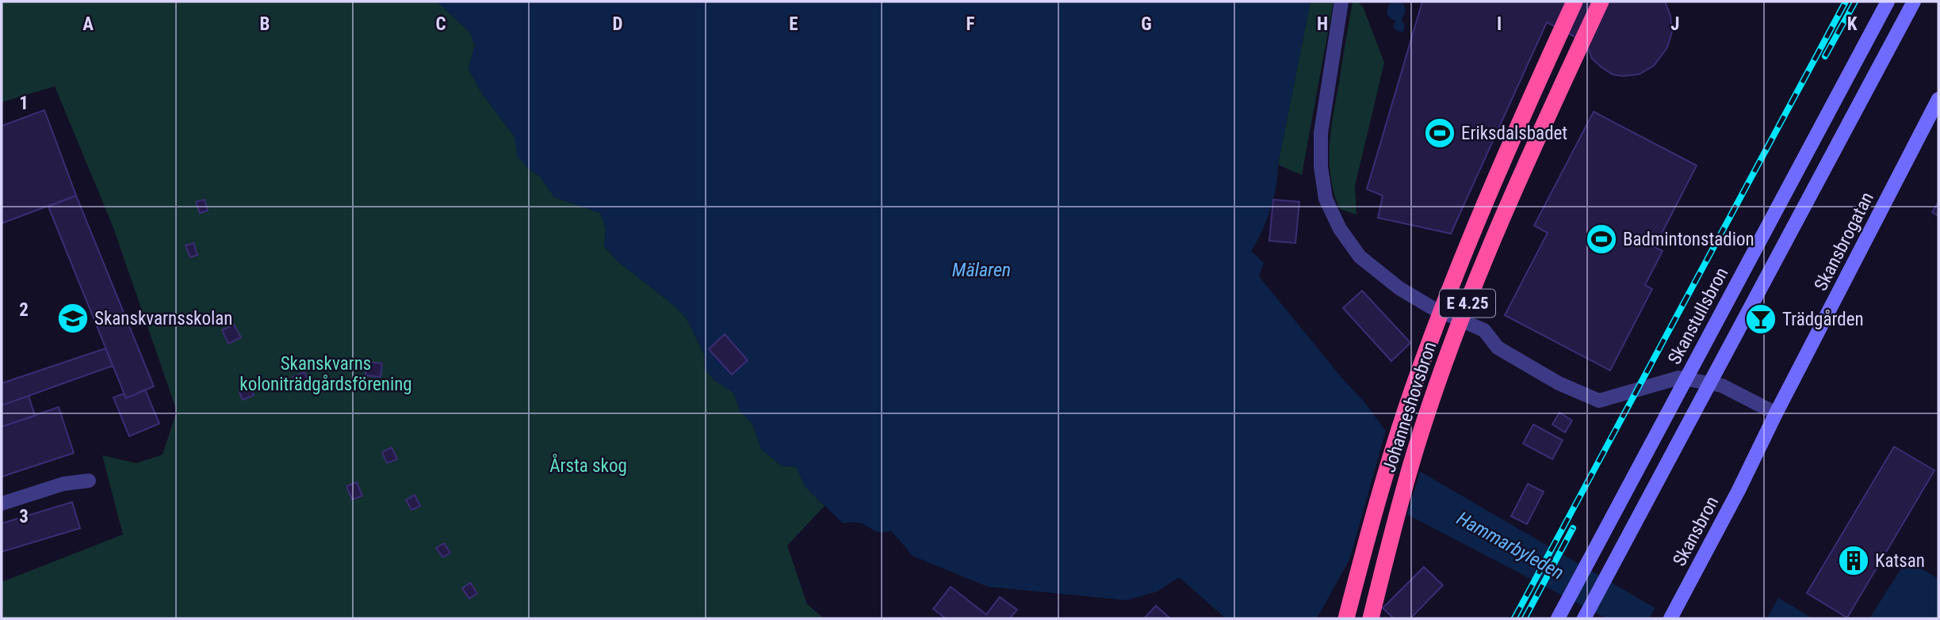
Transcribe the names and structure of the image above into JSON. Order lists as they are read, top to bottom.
{
  "streets": {
    "highway": ["E 4.25", "Johanneshovsbron"],
    "main road": ["Skansbrogatan", "Skanstullsbron", "Skansbron"]
  },
  "crossings": [
    ["Skansbrogatan", "Skansbron"]
  ],
  "water": ["Mälaren", "Hammarbyleden"],
  "parks": ["Skanskvarns koloniträdgårdsförening", "Årsta skog"],
  "places": {
    "sports": ["Eriksdalsbadet", "Badmintonstadion"],
    "school or university": ["Skanskvarnsskolan"],
    "bar": ["Trädgården"],
    "building": ["Katsan"]
  },
  "grid": {
    "columns": [
      "A",
      "B",
      "C",
      "D",
      "E",
      "F",
      "G",
      "H",
      "I",
      "J",
      "K"
    ],
    "rows": ["1", "2", "3"]
  }
}
